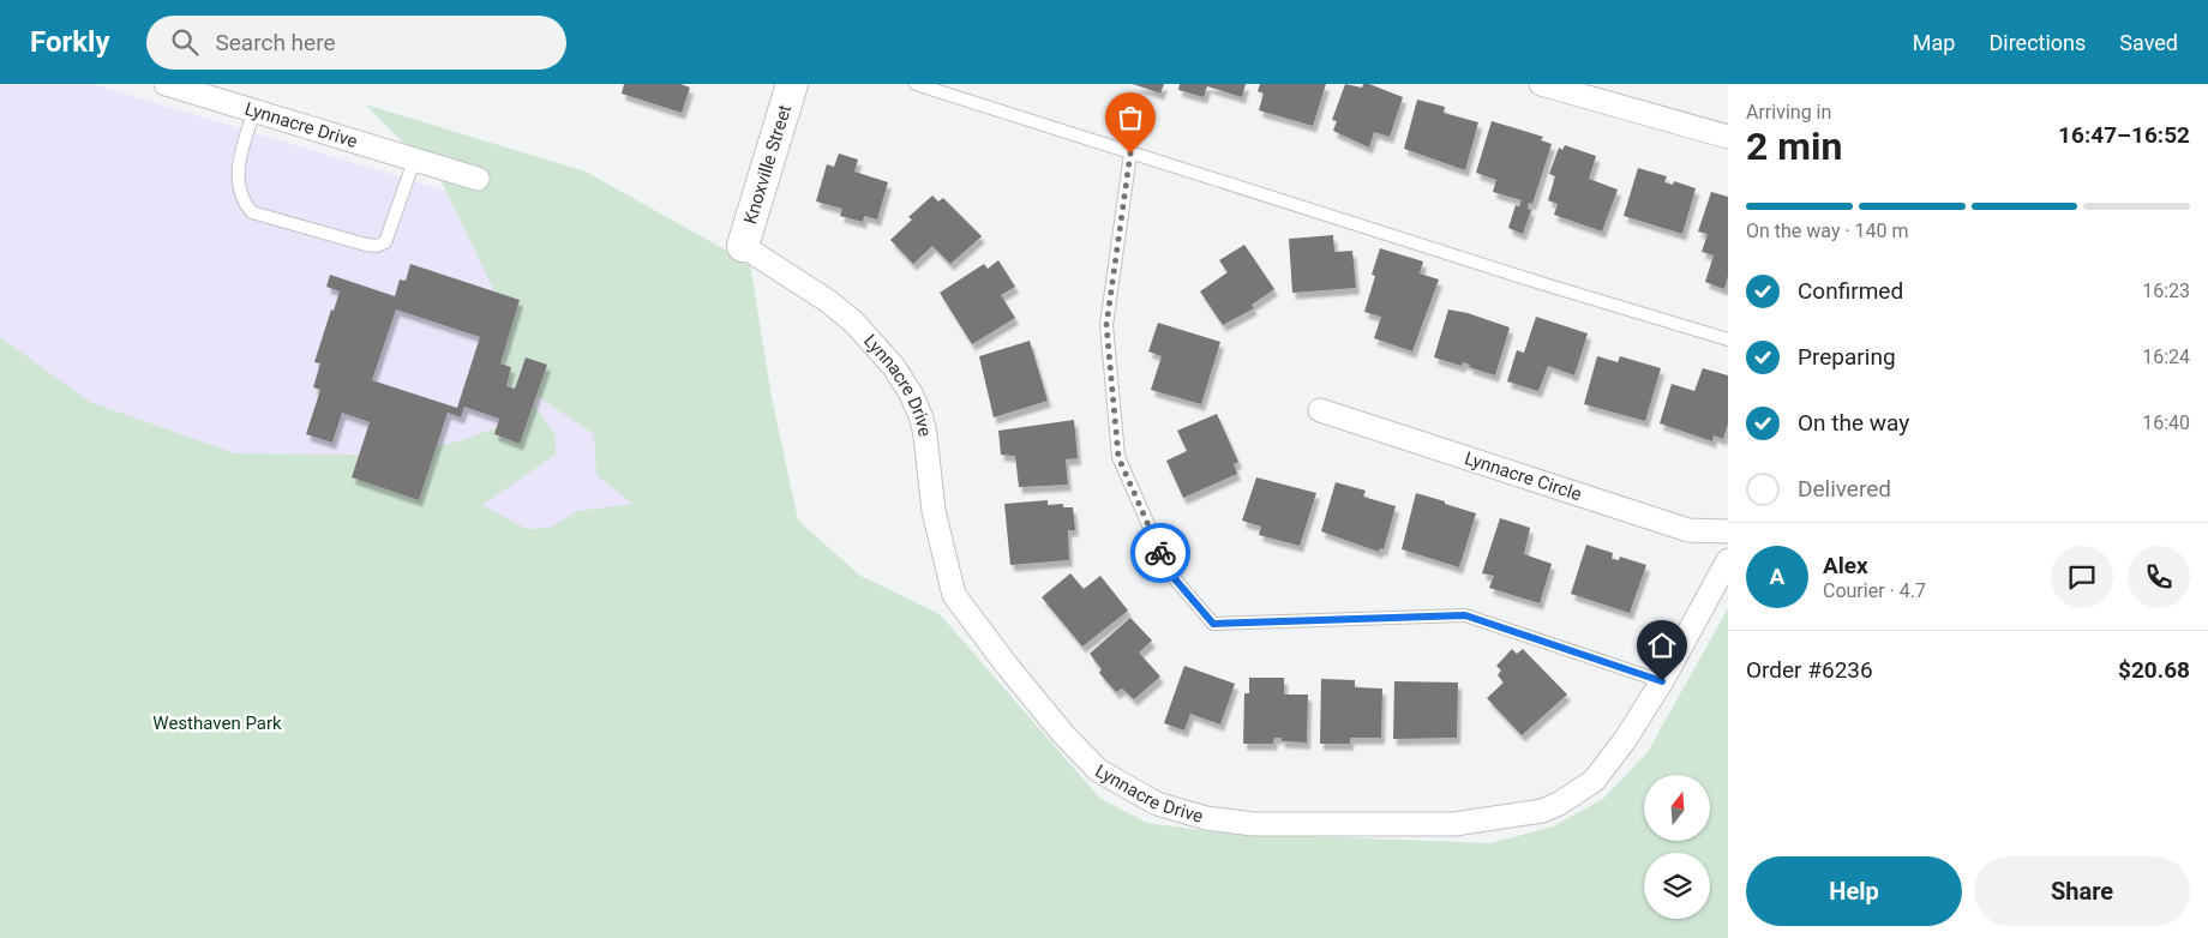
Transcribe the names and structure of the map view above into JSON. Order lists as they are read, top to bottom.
{
  "streets": {
    "street": ["Lynnacre Drive", "Knoxville Street", "Lynnacre Circle"]
  },
  "crossings": [
    ["Lynnacre Drive", "Knoxville Street"]
  ],
  "parks": ["Westhaven Park"],
  "north": "top",
  "page": {
    "header": "Forkly",
    "search": "Search here",
    "nav": ["Map", "Directions", "Saved"],
    "heading": ["2 min", "Arriving in", "16:47–16:52"],
    "panel": [
      "Alex",
      "Courier · 4.7",
      "Order #6236",
      "$20.68"
    ],
    "bar": "On the way · 140 m",
    "list": [
      ["Confirmed", "16:23"],
      ["Preparing", "16:24"],
      ["On the way", "16:40"],
      "Delivered"
    ],
    "round": "A",
    "buttons": ["Help", "Share"]
  }
}
